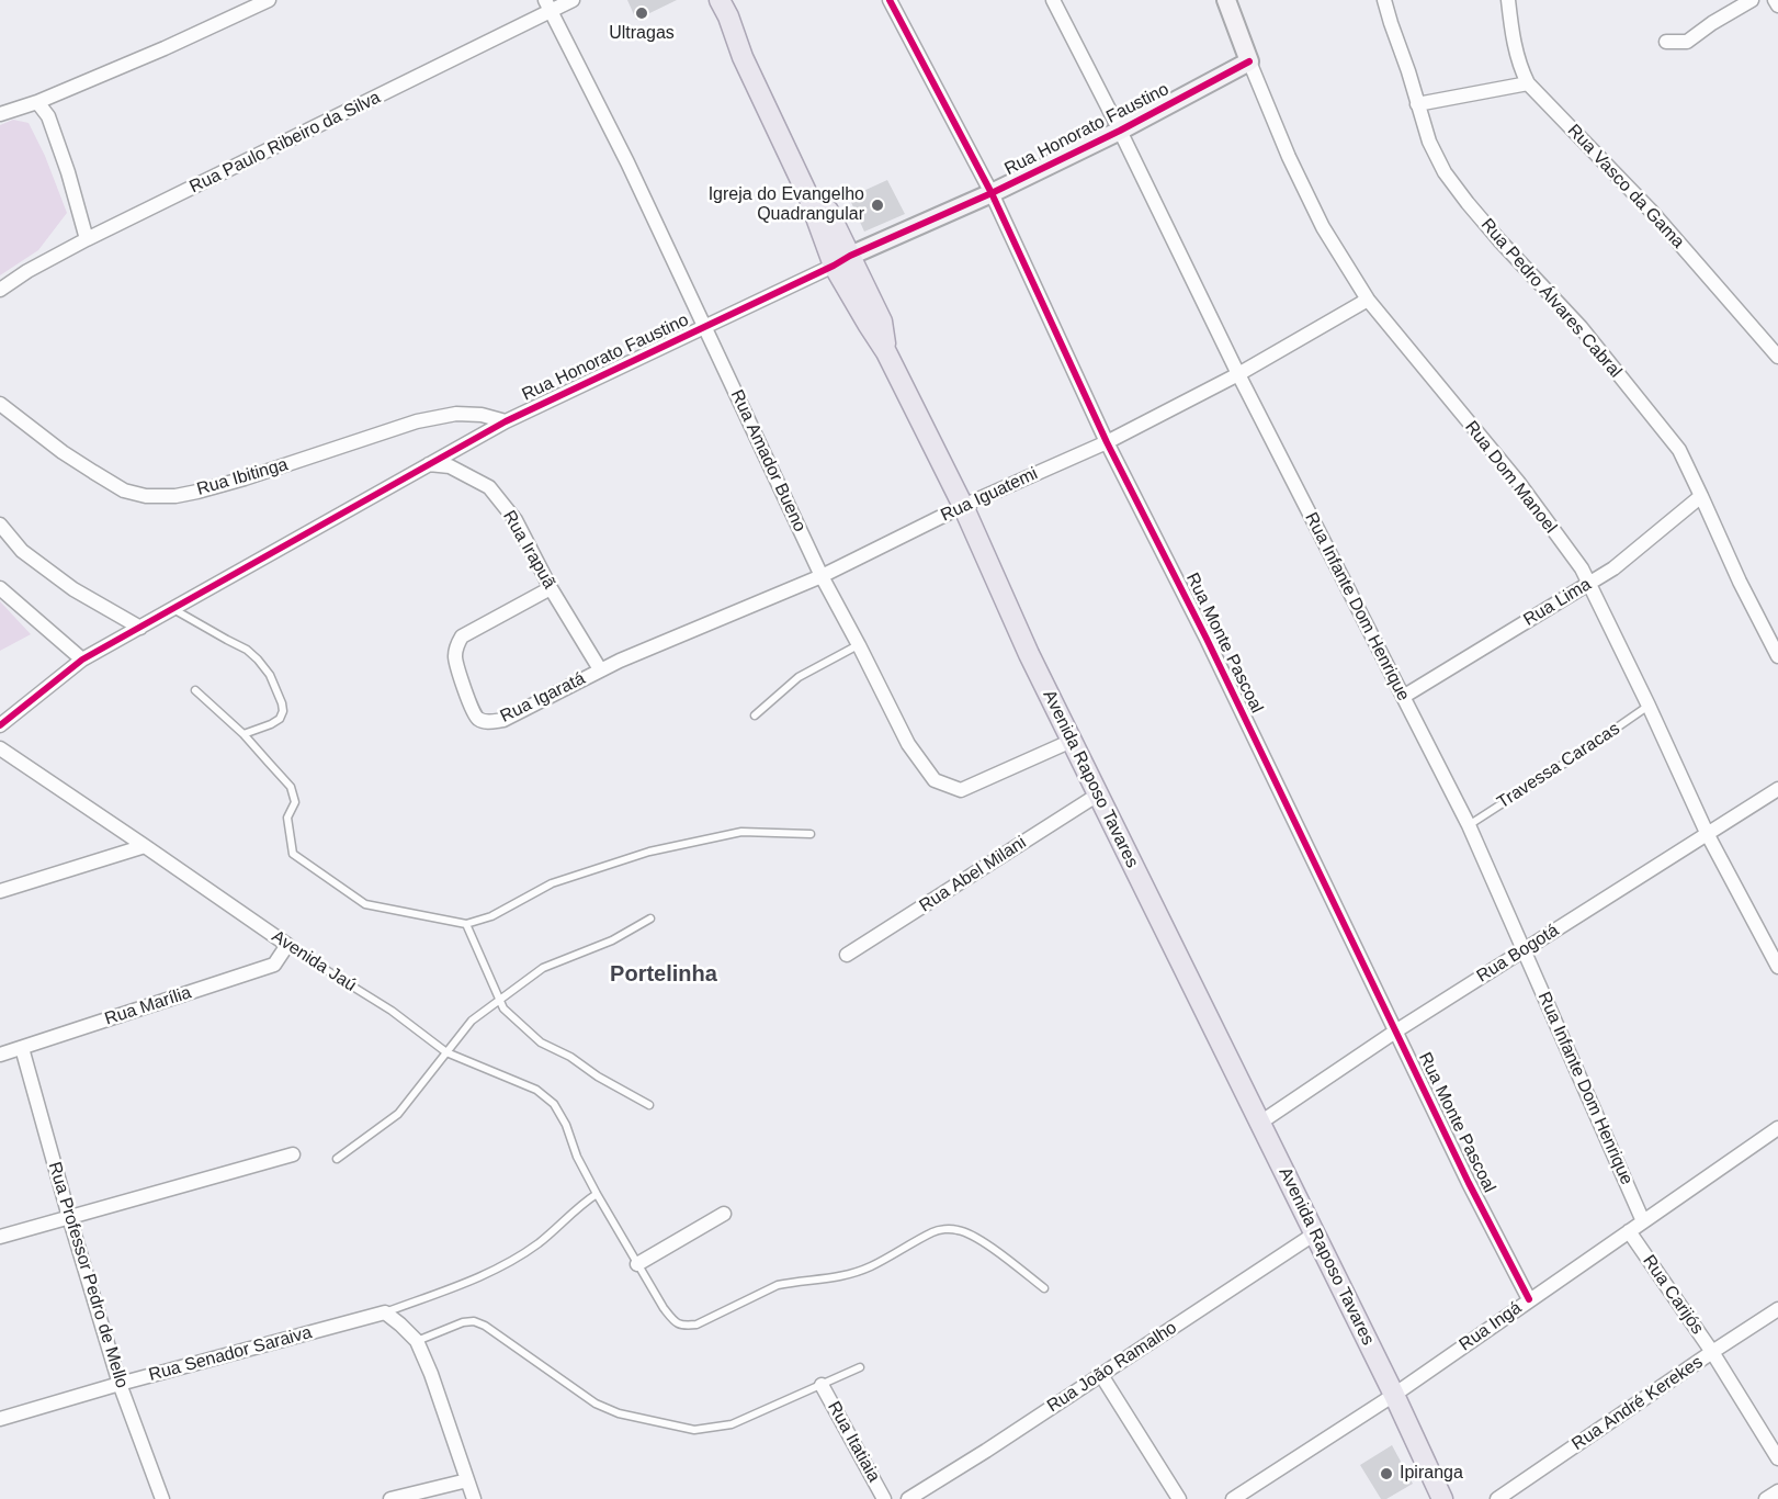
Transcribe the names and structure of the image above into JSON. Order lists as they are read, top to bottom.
{
  "streets": {
    "main road": ["Avenida Raposo Tavares"],
    "street": [
      "Rua Honorato Faustino",
      "Rua Paulo Ribeiro da Silva",
      "Rua Vasco da Gama",
      "Rua Pedro Álvares Cabral",
      "Rua Amador Bueno",
      "Rua Ibitinga",
      "Rua Dom Manoel",
      "Rua Iguatemi",
      "Rua Irapuã",
      "Rua Lima",
      "Rua Infante Dom Henrique",
      "Rua Monte Pascoal",
      "Rua Igaratá",
      "Rua Abel Milani",
      "Rua Bogotá",
      "Avenida Jaú",
      "Rua Marília",
      "Rua Professor Pedro de Mello",
      "Rua Carijós",
      "Rua Ingá",
      "Rua Senador Saraiva",
      "Rua João Ramalho",
      "Rua André Kerekes",
      "Rua Itatiaia"
    ],
    "lane": ["Travessa Caracas"]
  },
  "crossings": [
    ["Rua Honorato Faustino", "Rua Amador Bueno"],
    ["Rua Honorato Faustino", "Rua Ibitinga"],
    ["Rua Honorato Faustino", "Rua Dom Manoel"],
    ["Rua Honorato Faustino", "Rua Irapuã"],
    ["Rua Honorato Faustino", "Rua Infante Dom Henrique"],
    ["Rua Honorato Faustino", "Rua Monte Pascoal"],
    ["Rua Honorato Faustino", "Avenida Raposo Tavares"],
    ["Rua Paulo Ribeiro da Silva", "Rua Amador Bueno"],
    ["Rua Pedro Álvares Cabral", "Rua Lima"],
    ["Rua Amador Bueno", "Rua Iguatemi"],
    ["Rua Amador Bueno", "Avenida Raposo Tavares"],
    ["Rua Dom Manoel", "Rua Iguatemi"],
    ["Rua Dom Manoel", "Rua Lima"],
    ["Rua Dom Manoel", "Travessa Caracas"],
    ["Rua Dom Manoel", "Rua Bogotá"],
    ["Rua Iguatemi", "Rua Irapuã"],
    ["Rua Iguatemi", "Rua Infante Dom Henrique"],
    ["Rua Iguatemi", "Rua Monte Pascoal"],
    ["Rua Iguatemi", "Rua Igaratá"],
    ["Rua Iguatemi", "Avenida Raposo Tavares"],
    ["Rua Irapuã", "Rua Igaratá"],
    ["Rua Lima", "Rua Infante Dom Henrique"],
    ["Rua Infante Dom Henrique", "Travessa Caracas"],
    ["Rua Infante Dom Henrique", "Rua Bogotá"],
    ["Rua Infante Dom Henrique", "Rua Ingá"],
    ["Rua Monte Pascoal", "Rua Bogotá"],
    ["Rua Monte Pascoal", "Rua Ingá"],
    ["Avenida Raposo Tavares", "Rua Abel Milani"],
    ["Avenida Raposo Tavares", "Rua Bogotá"],
    ["Avenida Raposo Tavares", "Rua Ingá"],
    ["Avenida Raposo Tavares", "Rua João Ramalho"],
    ["Avenida Jaú", "Rua Marília"],
    ["Avenida Jaú", "Rua Senador Saraiva"],
    ["Rua Marília", "Rua Professor Pedro de Mello"],
    ["Rua Professor Pedro de Mello", "Rua Senador Saraiva"],
    ["Rua Carijós", "Rua Ingá"],
    ["Rua Carijós", "Rua André Kerekes"]
  ],
  "districts": ["Portelinha"],
  "places": ["Ultragas", "Igreja do Evangelho Quadrangular", "Ipiranga"]
}
